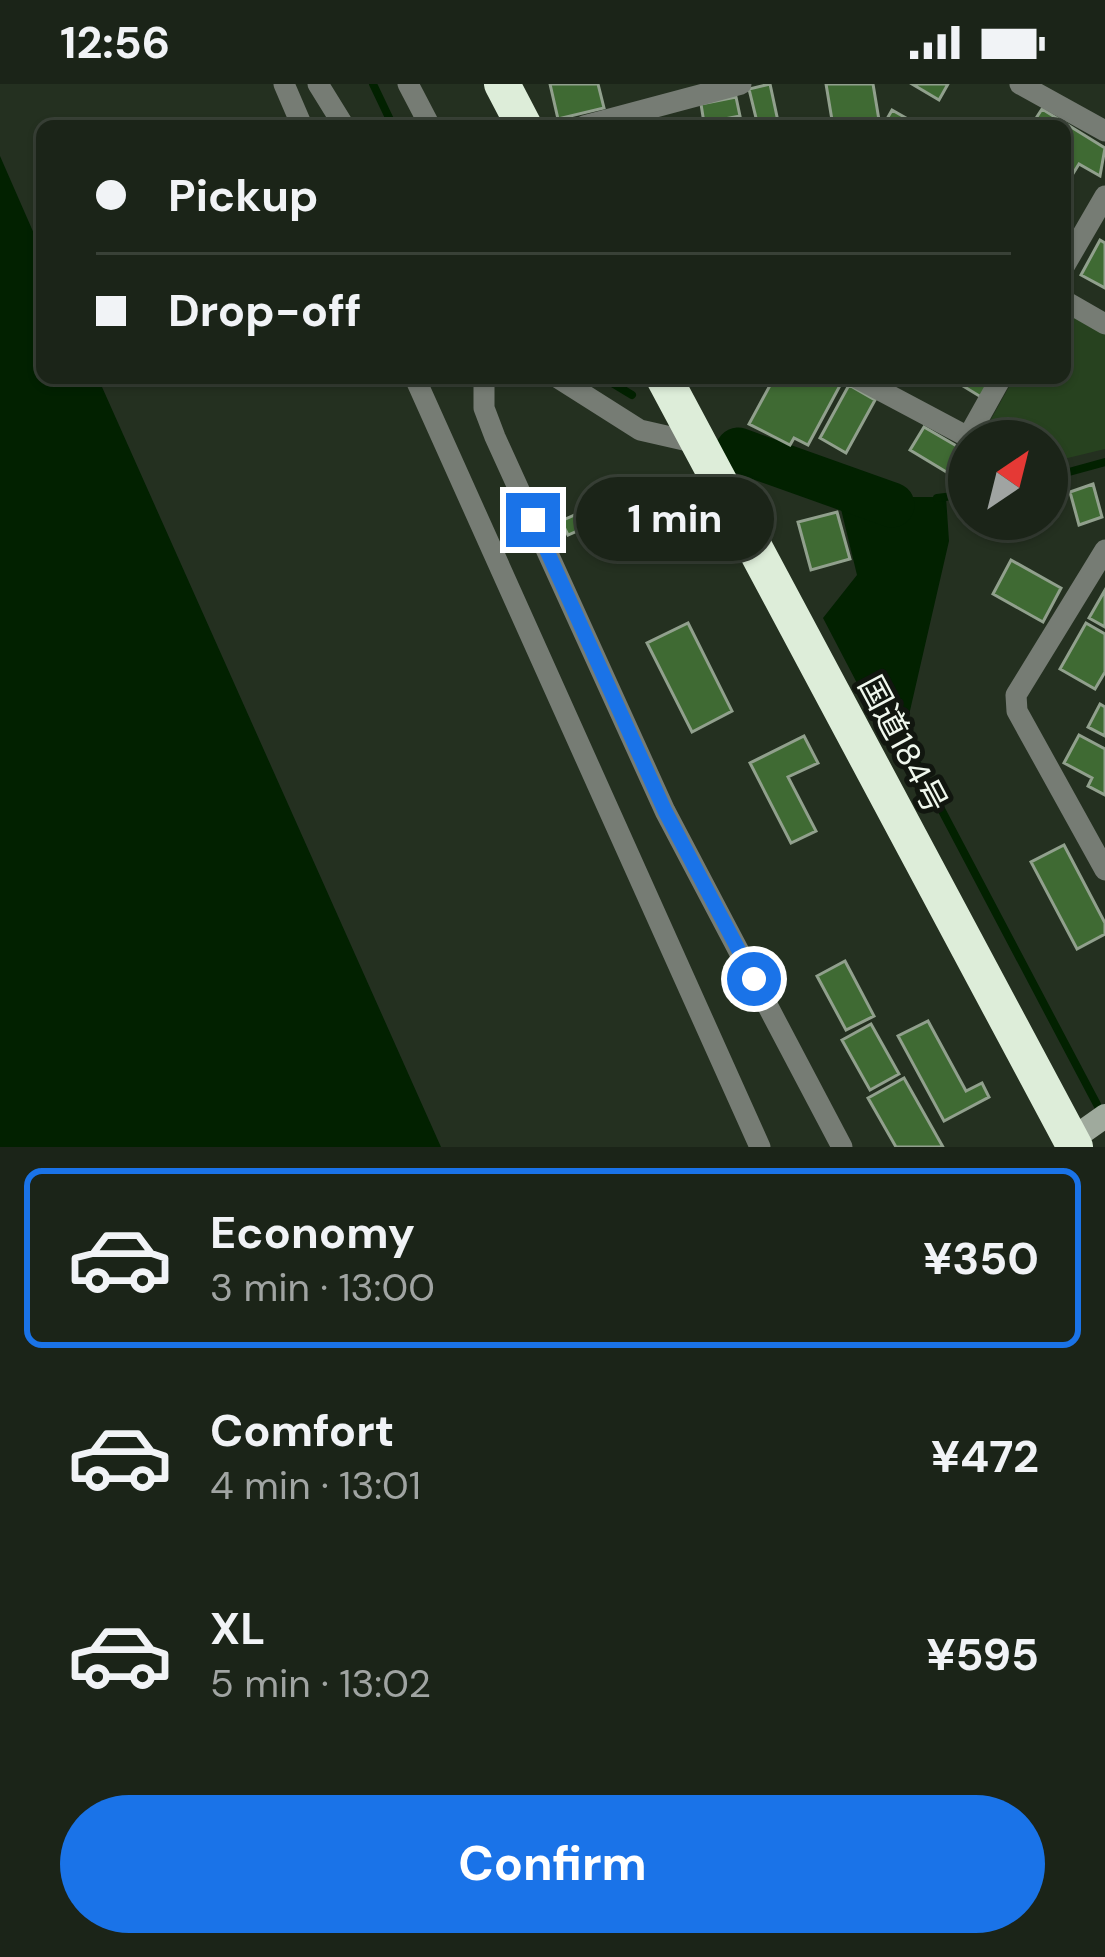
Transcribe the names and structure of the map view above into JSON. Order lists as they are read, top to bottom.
{
  "streets": {
    "highway": ["国道184号"]
  },
  "north": "top right",
  "page": {
    "status": "12:56",
    "banner": ["Pickup", "Drop-off"],
    "bubble": "1 min",
    "list": [
      {
        "name": "Economy",
        "note": "3 min · 13:00",
        "value": "¥350"
      },
      {
        "name": "Comfort",
        "note": "4 min · 13:01",
        "value": "¥472"
      },
      {
        "name": "XL",
        "note": "5 min · 13:02",
        "value": "¥595"
      }
    ],
    "buttons": "Confirm"
  }
}
